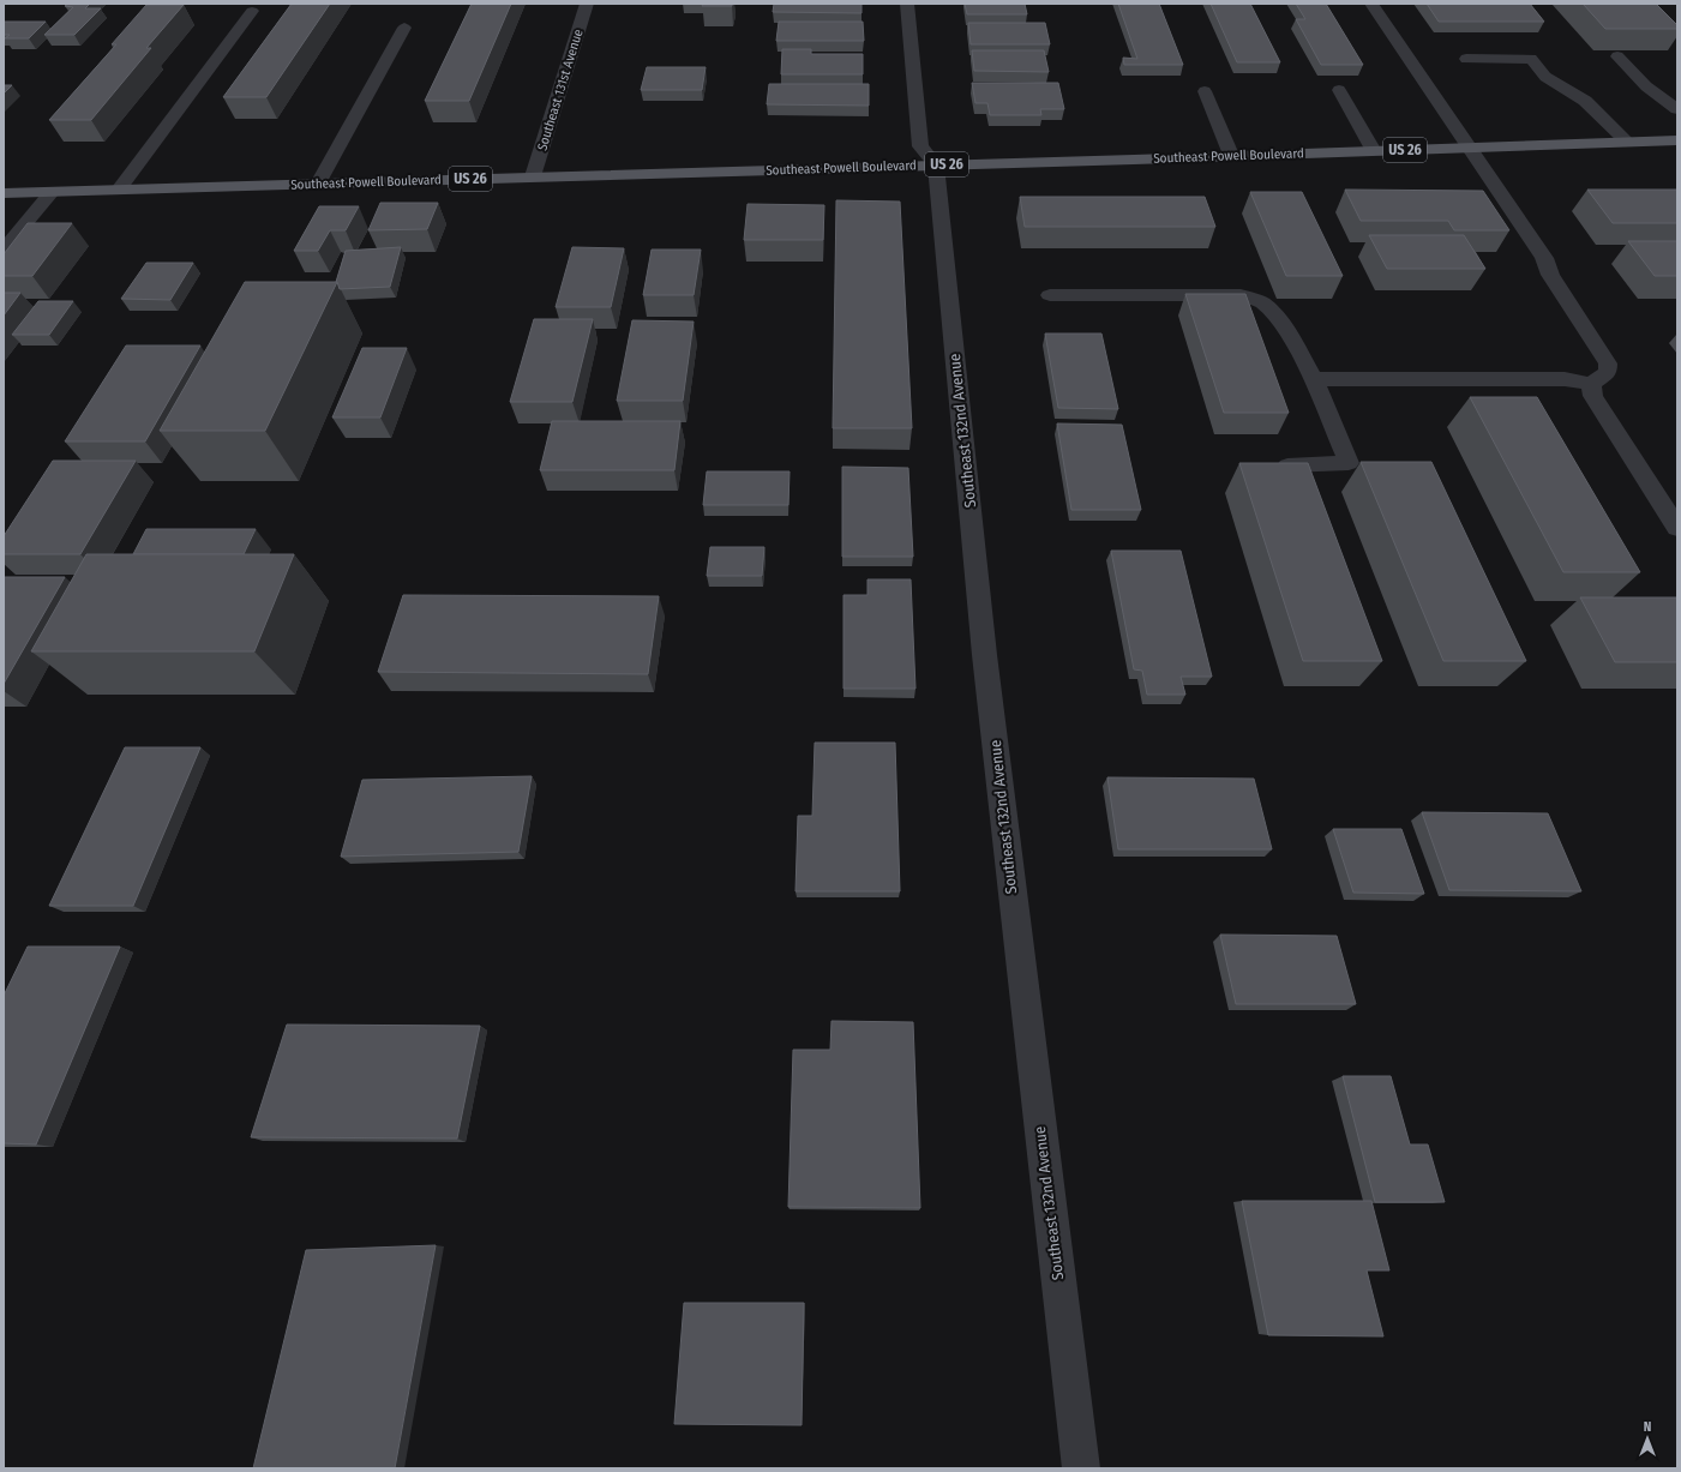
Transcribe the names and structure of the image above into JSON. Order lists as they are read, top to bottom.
{
  "streets": {
    "main road": ["US 26", "Southeast Powell Boulevard"],
    "street": ["Southeast 131st Avenue", "Southeast 132nd Avenue"]
  },
  "crossings": [
    ["Southeast 131st Avenue", "Southeast Powell Boulevard"],
    ["Southeast Powell Boulevard", "Southeast 132nd Avenue"]
  ],
  "north": "top"
}
